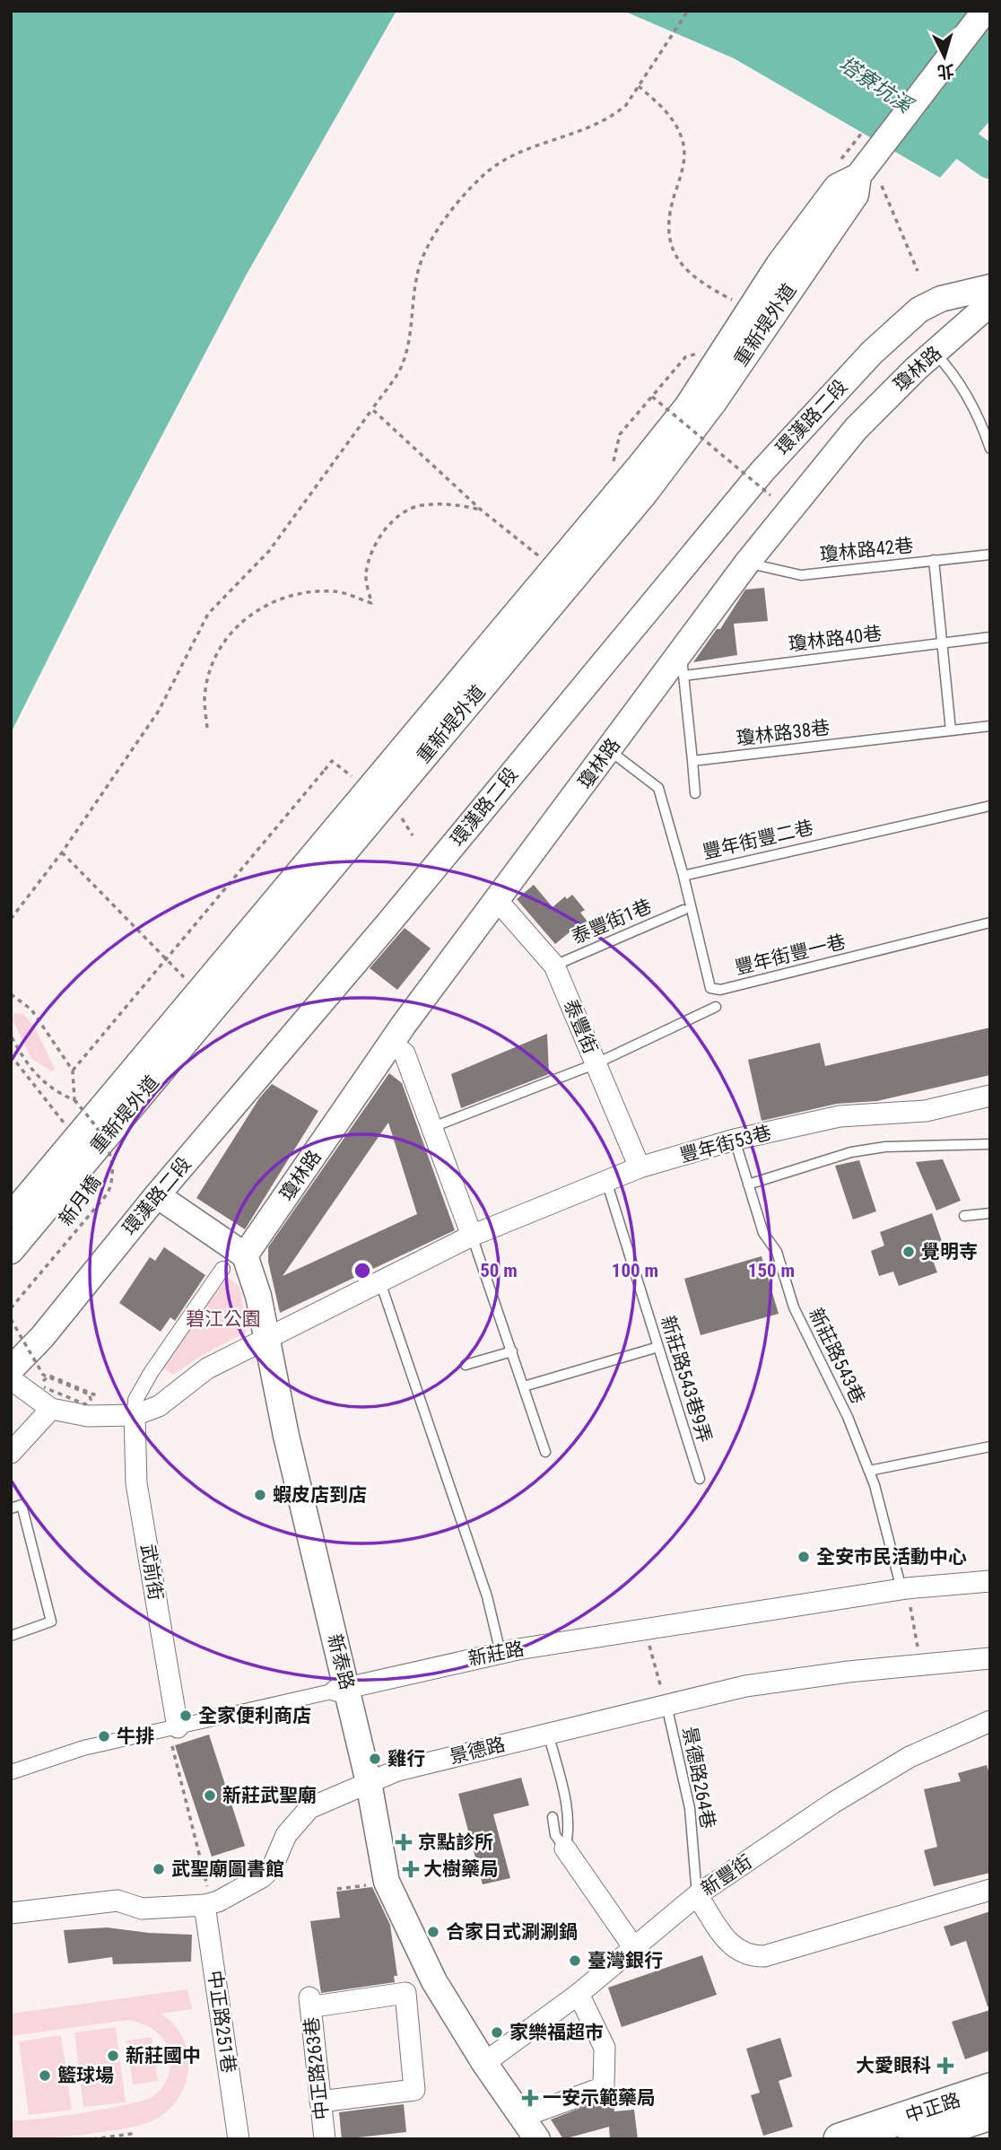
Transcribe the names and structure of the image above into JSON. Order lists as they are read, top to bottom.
{
  "streets": {
    "main road": ["中正路"],
    "street": [
      "重新堤外道",
      "瓊林路",
      "環漢路二段",
      "泰豐街",
      "豐年街53巷",
      "武前街",
      "新莊路",
      "新泰路",
      "景德路",
      "新豐街",
      "中正路251巷",
      "中正路263巷"
    ],
    "lane": [
      "瓊林路42巷",
      "瓊林路40巷",
      "瓊林路38巷",
      "豐年街豐二巷",
      "泰豐街1巷",
      "豐年街豐一巷",
      "新莊路543巷",
      "新莊路543巷9弄",
      "景德路264巷"
    ],
    "path": ["新月橋"]
  },
  "crossings": [
    ["瓊林路", "瓊林路42巷"],
    ["瓊林路", "豐年街豐二巷"],
    ["瓊林路", "泰豐街"],
    ["瓊林路", "新泰路"],
    ["豐年街豐二巷", "豐年街豐一巷"],
    ["泰豐街1巷", "泰豐街"],
    ["泰豐街", "豐年街53巷"],
    ["豐年街53巷", "新莊路543巷"],
    ["豐年街53巷", "新莊路543巷9弄"],
    ["豐年街53巷", "武前街"],
    ["豐年街53巷", "新泰路"],
    ["新莊路543巷", "新莊路"],
    ["武前街", "新莊路"],
    ["新莊路", "新泰路"],
    ["新泰路", "景德路"],
    ["新泰路", "新豐街"],
    ["景德路", "景德路264巷"],
    ["景德路", "中正路251巷"],
    ["景德路264巷", "新豐街"]
  ],
  "water": ["塔寮坑溪"],
  "parks": ["碧江公園"],
  "places": {
    "other": [
      "覺明寺",
      "蝦皮店到店",
      "全安市民活動中心",
      "全家便利商店",
      "牛排",
      "雞行",
      "新莊武聖廟",
      "武聖廟圖書館",
      "合家日式涮涮鍋",
      "臺灣銀行",
      "家樂福超市",
      "新莊國中",
      "籃球場"
    ],
    "health": [
      "京點診所",
      "大樹藥局",
      "大愛眼科",
      "一安示範藥局"
    ]
  },
  "north": "bottom",
  "rings": ["50 m", "100 m", "150 m"]
}
